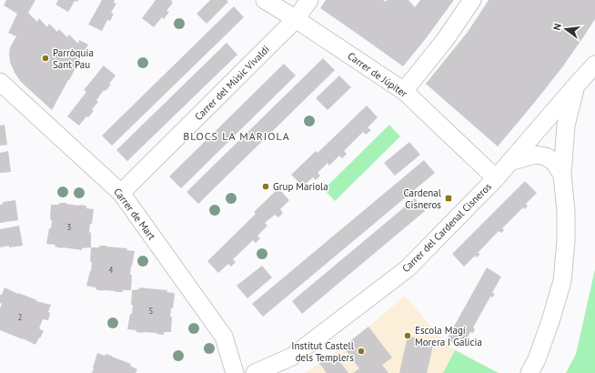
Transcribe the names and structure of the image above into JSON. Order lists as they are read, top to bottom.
{
  "streets": {
    "street": [
      "Carrer de Júpiter",
      "Carrer del Músic Vivaldi",
      "Carrer de Mart",
      "Carrer del Cardenal Cisneros"
    ]
  },
  "crossings": [
    ["Carrer de Júpiter", "Carrer del Músic Vivaldi"],
    ["Carrer de Júpiter", "Carrer del Cardenal Cisneros"],
    ["Carrer del Músic Vivaldi", "Carrer de Mart"]
  ],
  "districts": ["BLOCS LA MARIOLA"],
  "places": {
    "other": [
      "Parròquia Sant Pau",
      "Grup Mariola",
      "Escola Magí Morera I Galicia",
      "Institut Castell dels Templers"
    ],
    "transit": ["Cardenal Cisneros"]
  },
  "house_numbers": [
    "3",
    "4",
    "5",
    "2"
  ],
  "north": "left"
}
